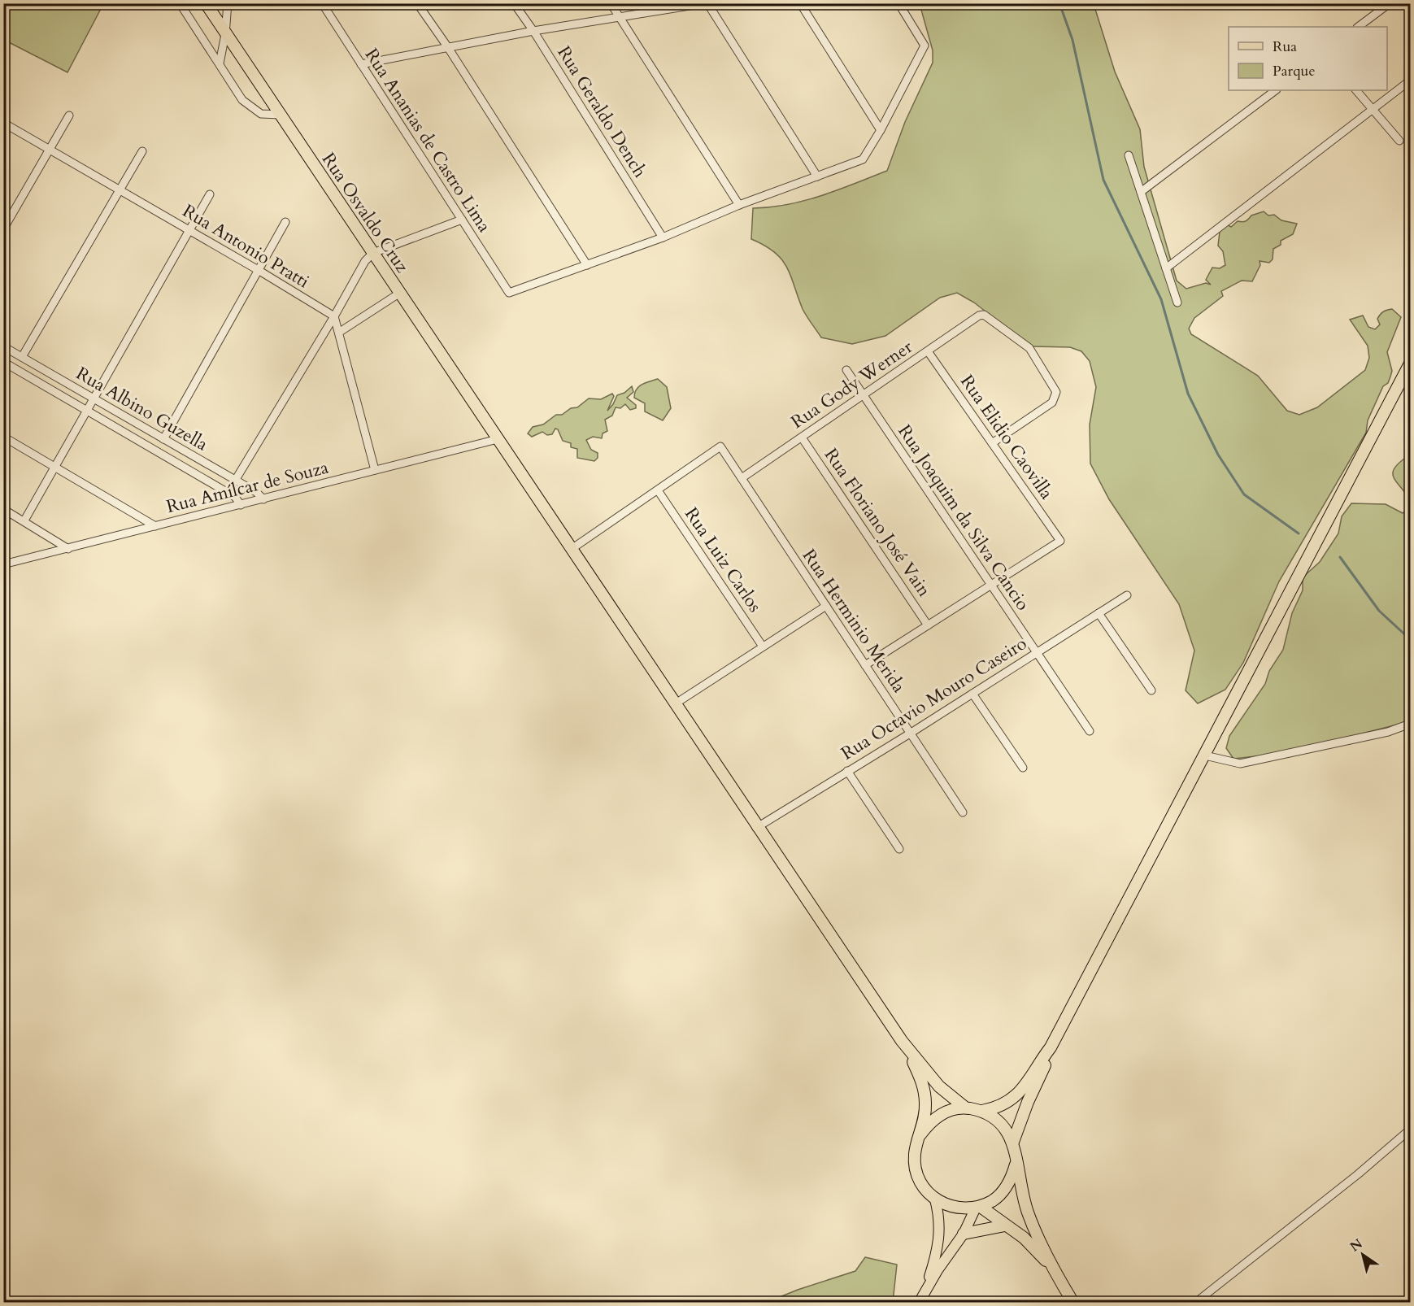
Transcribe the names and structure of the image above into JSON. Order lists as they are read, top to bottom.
{
  "streets": {
    "highway": ["Rua Osvaldo Cruz"],
    "street": [
      "Rua Geraldo Dench",
      "Rua Ananias de Castro Lima",
      "Rua Antonio Pratti",
      "Rua Gody Werner",
      "Rua Albino Guzella",
      "Rua Elidio Caovilla",
      "Rua Amílcar de Souza",
      "Rua Joaquim da Silva Cancio",
      "Rua Floriano José Vain",
      "Rua Luiz Carlos",
      "Rua Herminio Merida",
      "Rua Octavio Mouro Caseiro"
    ]
  },
  "crossings": [
    ["Rua Osvaldo Cruz", "Rua Amílcar de Souza"],
    ["Rua Osvaldo Cruz", "Rua Octavio Mouro Caseiro"],
    ["Rua Gody Werner", "Rua Elidio Caovilla"],
    ["Rua Gody Werner", "Rua Joaquim da Silva Cancio"],
    ["Rua Gody Werner", "Rua Floriano José Vain"],
    ["Rua Gody Werner", "Rua Herminio Merida"],
    ["Rua Albino Guzella", "Rua Amílcar de Souza"],
    ["Rua Elidio Caovilla", "Rua Joaquim da Silva Cancio"],
    ["Rua Joaquim da Silva Cancio", "Rua Octavio Mouro Caseiro"],
    ["Rua Luiz Carlos", "Rua Herminio Merida"],
    ["Rua Herminio Merida", "Rua Octavio Mouro Caseiro"]
  ],
  "legend": ["Rua", "Parque"],
  "north": "top left"
}
